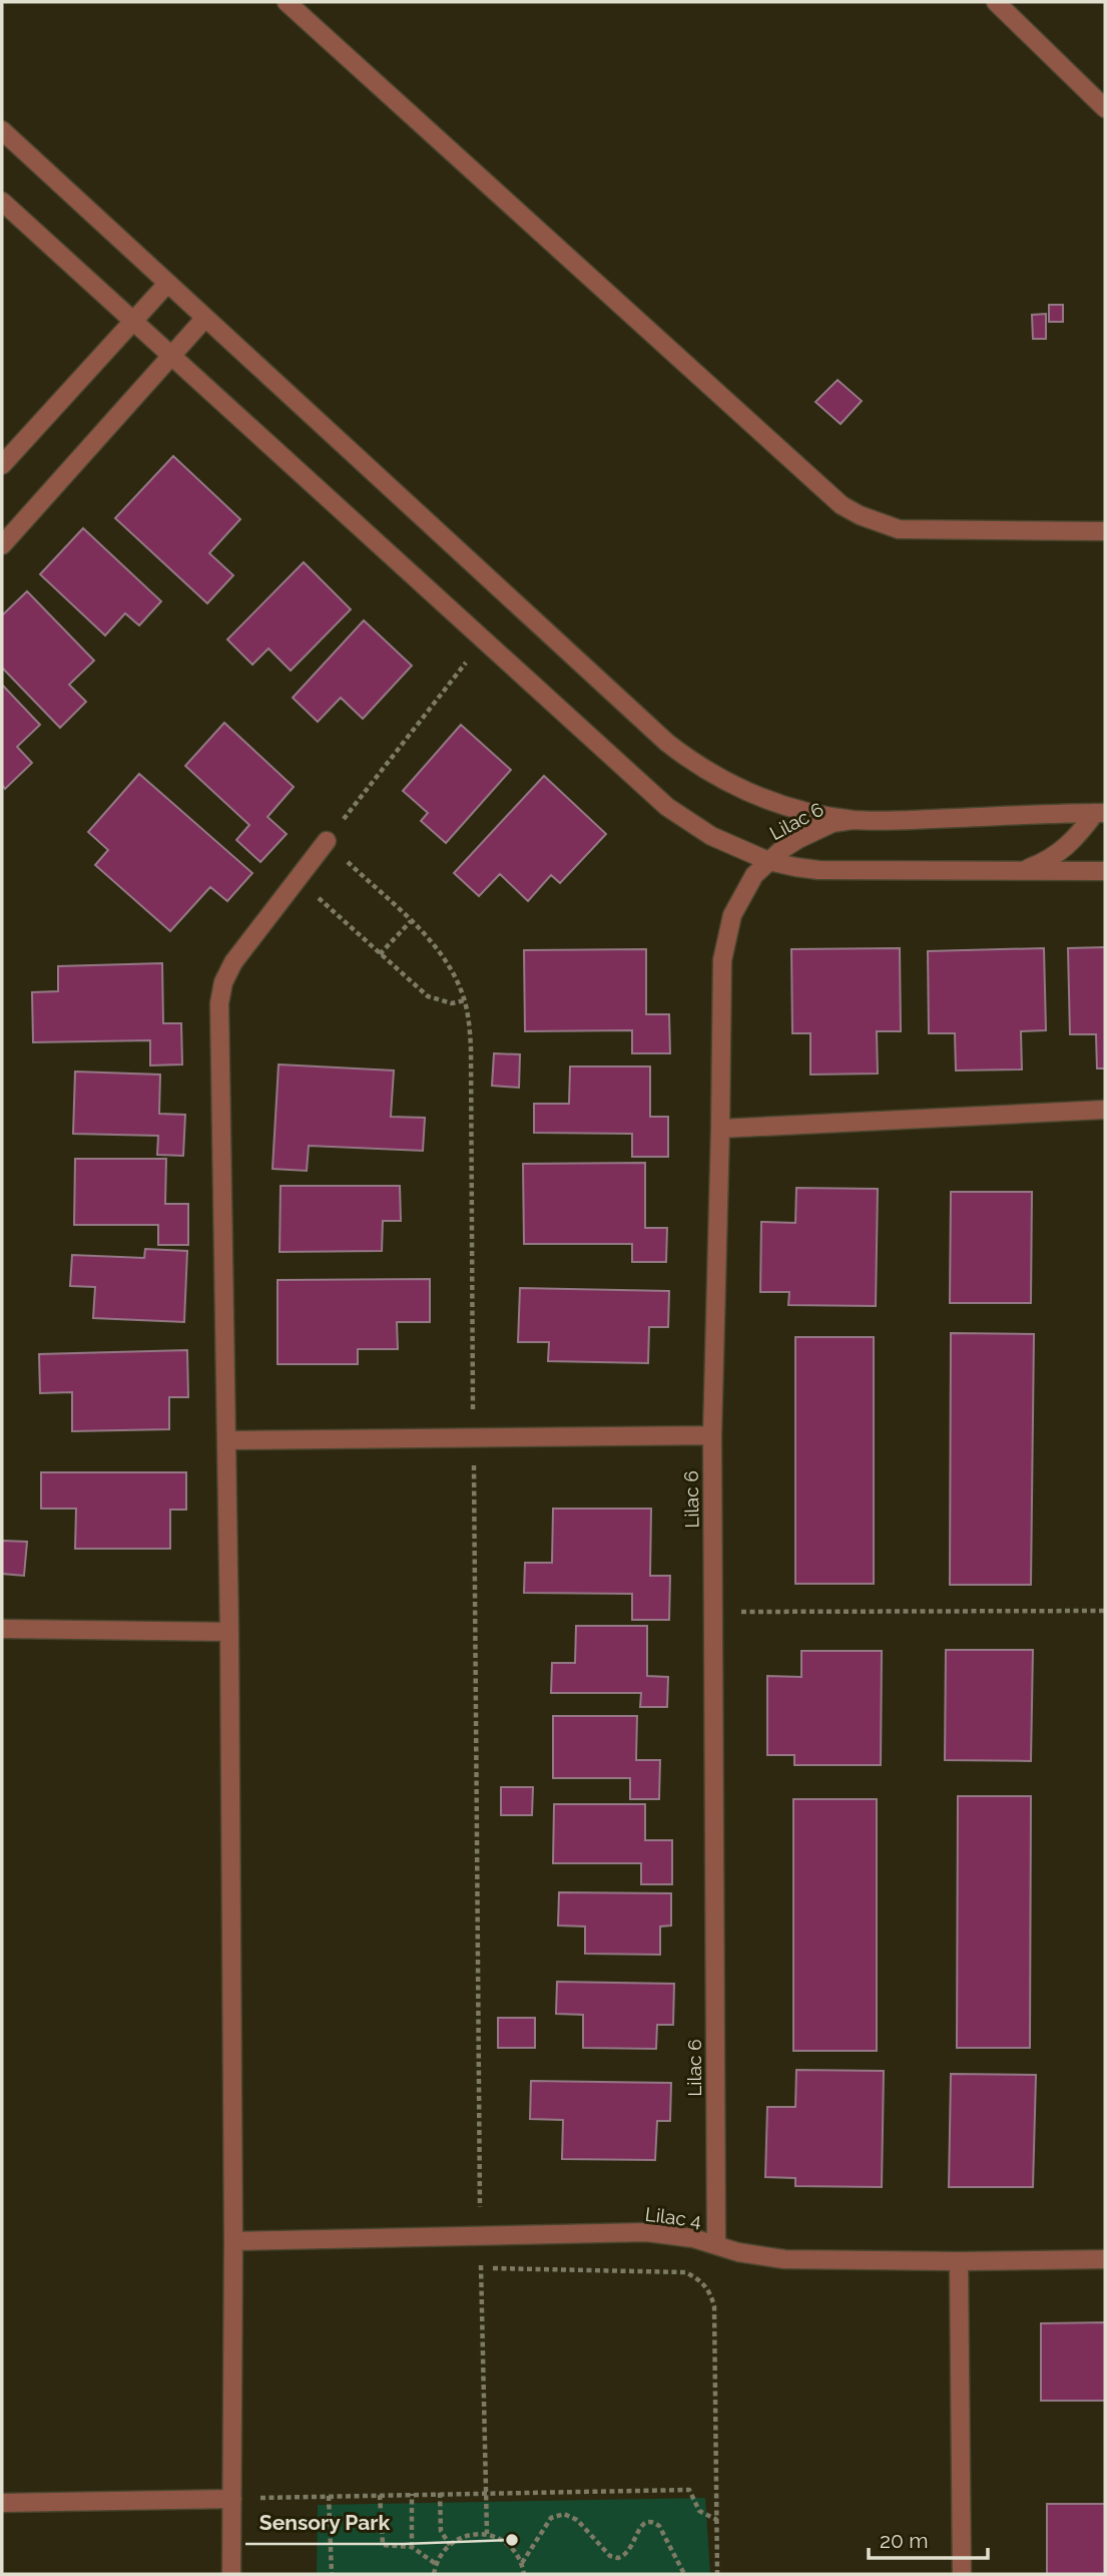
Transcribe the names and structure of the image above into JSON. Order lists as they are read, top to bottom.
{
  "streets": {
    "street": ["Lilac 6", "Lilac 4"]
  },
  "crossings": [
    ["Lilac 6", "Lilac 4"]
  ],
  "places": ["Sensory Park"],
  "scale_bar": "20 m"
}
